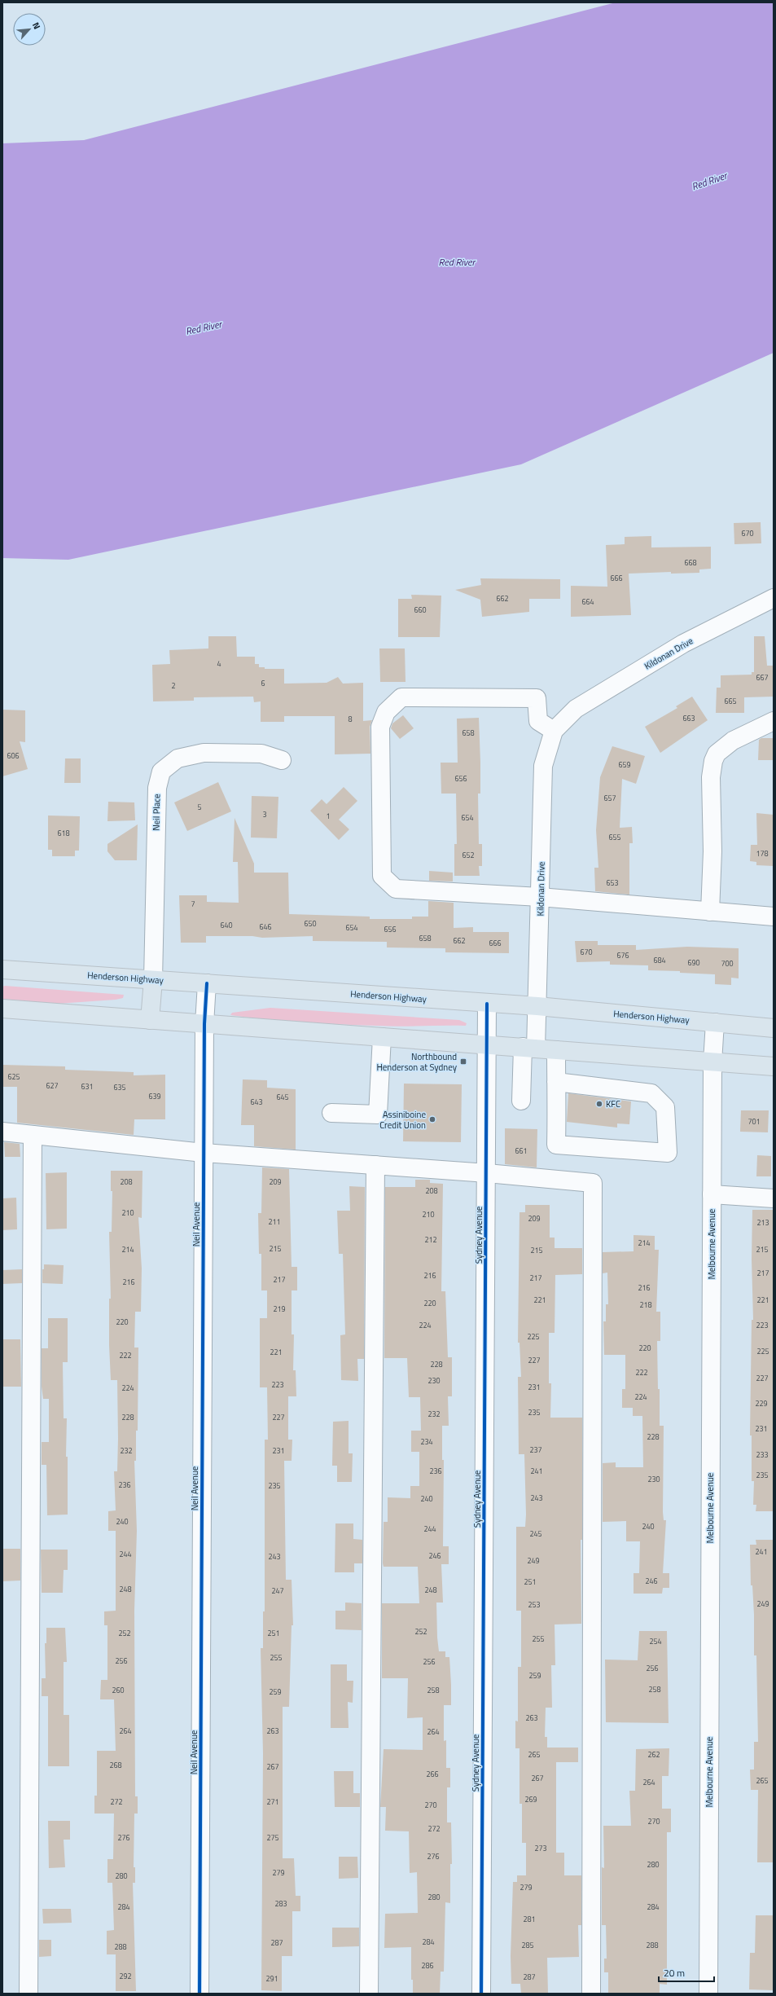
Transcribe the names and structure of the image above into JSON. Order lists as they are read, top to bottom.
{
  "streets": {
    "main road": ["Henderson Highway"],
    "street": [
      "Kildonan Drive",
      "Neil Place",
      "Neil Avenue",
      "Sydney Avenue",
      "Melbourne Avenue"
    ]
  },
  "crossings": [
    ["Kildonan Drive", "Henderson Highway"],
    ["Neil Place", "Henderson Highway"],
    ["Henderson Highway", "Neil Avenue"],
    ["Henderson Highway", "Sydney Avenue"],
    ["Henderson Highway", "Melbourne Avenue"]
  ],
  "water": ["Red River"],
  "places": {
    "transit": ["Northbound Henderson at Sydney"],
    "other": ["KFC", "Assiniboine Credit Union"]
  },
  "house_numbers": [
    "670",
    "668",
    "666",
    "662",
    "664",
    "660",
    "4",
    "667",
    "6",
    "2",
    "665",
    "663",
    "8",
    "658",
    "606",
    "659",
    "656",
    "657",
    "5",
    "3",
    "1",
    "654",
    "618",
    "655",
    "178",
    "652",
    "653",
    "7",
    "650",
    "640",
    "646",
    "654",
    "656",
    "658",
    "662",
    "666",
    "670",
    "676",
    "684",
    "690",
    "700",
    "625",
    "627",
    "631",
    "635",
    "639",
    "645",
    "643",
    "701",
    "661",
    "208",
    "209",
    "208",
    "210",
    "210",
    "209",
    "211",
    "213",
    "212",
    "214",
    "215",
    "214",
    "215",
    "215",
    "217",
    "216",
    "217",
    "217",
    "216",
    "216",
    "221",
    "221",
    "220",
    "218",
    "219",
    "220",
    "224",
    "223",
    "225",
    "220",
    "225",
    "221",
    "222",
    "227",
    "228",
    "222",
    "227",
    "230",
    "223",
    "231",
    "224",
    "224",
    "229",
    "235",
    "232",
    "228",
    "227",
    "231",
    "228",
    "234",
    "237",
    "232",
    "231",
    "233",
    "236",
    "241",
    "235",
    "230",
    "236",
    "235",
    "243",
    "240",
    "240",
    "240",
    "244",
    "245",
    "241",
    "244",
    "246",
    "243",
    "249",
    "246",
    "251",
    "248",
    "248",
    "247",
    "249",
    "253",
    "252",
    "252",
    "251",
    "255",
    "254",
    "255",
    "256",
    "256",
    "256",
    "259",
    "258",
    "260",
    "258",
    "259",
    "263",
    "264",
    "263",
    "264",
    "265",
    "262",
    "268",
    "267",
    "266",
    "267",
    "265",
    "264",
    "269",
    "272",
    "271",
    "270",
    "270",
    "272",
    "276",
    "275",
    "273",
    "276",
    "280",
    "279",
    "280",
    "279",
    "280",
    "283",
    "284",
    "284",
    "281",
    "284",
    "287",
    "285",
    "288",
    "288",
    "286",
    "292",
    "287",
    "291"
  ],
  "scale_bar": "20 m",
  "north": "top right"
}
